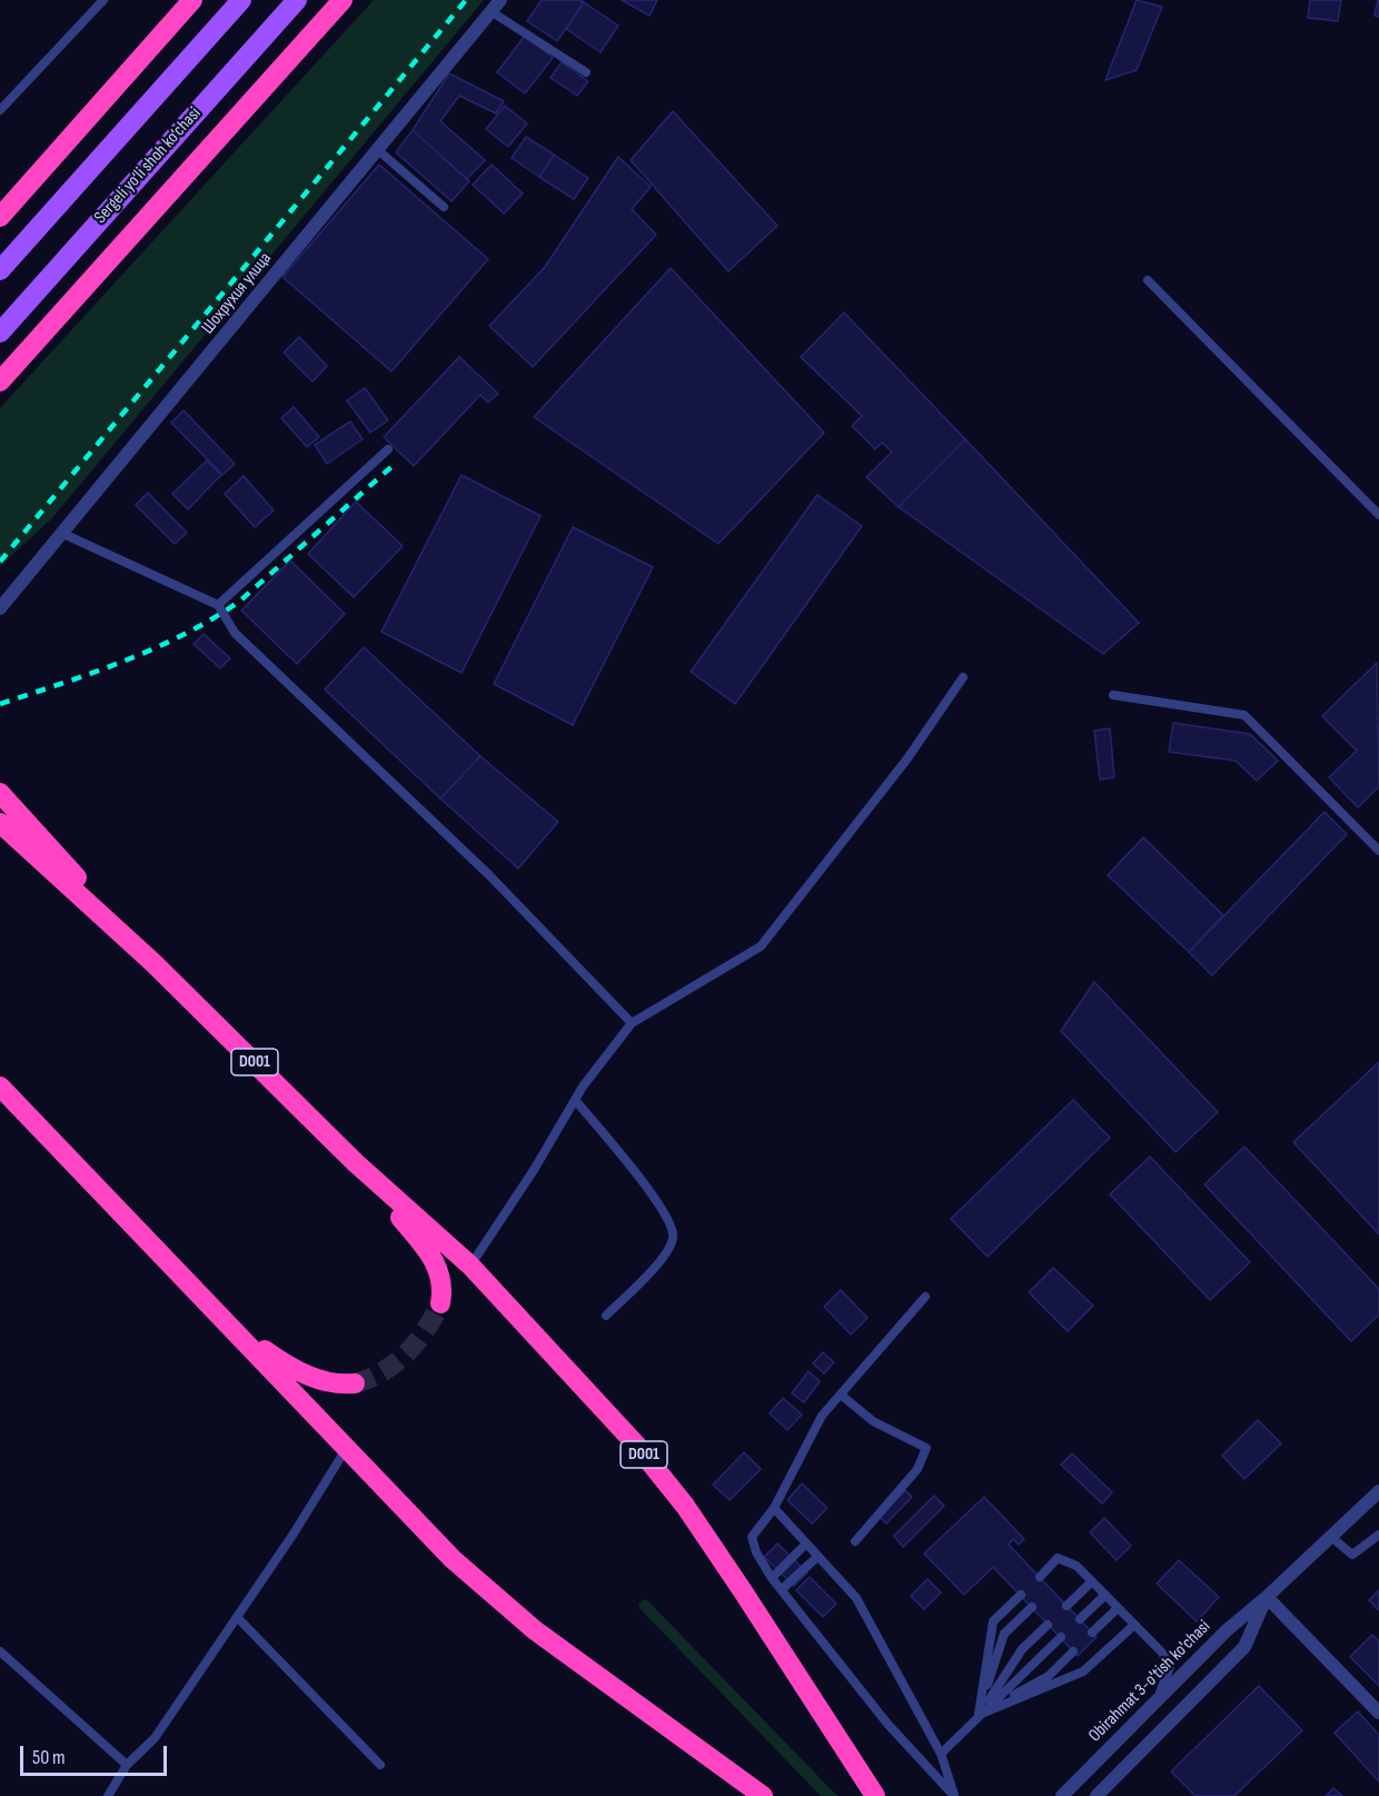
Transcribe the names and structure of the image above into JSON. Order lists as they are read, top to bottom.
{
  "streets": {
    "highway": ["D001"],
    "main road": ["Sergeli yo‘li shoh ko‘chasi"],
    "street": ["Шохрухия улица", "Obirahmat 3-o'tish ko'chasi"]
  },
  "scale_bar": "50 m"
}
